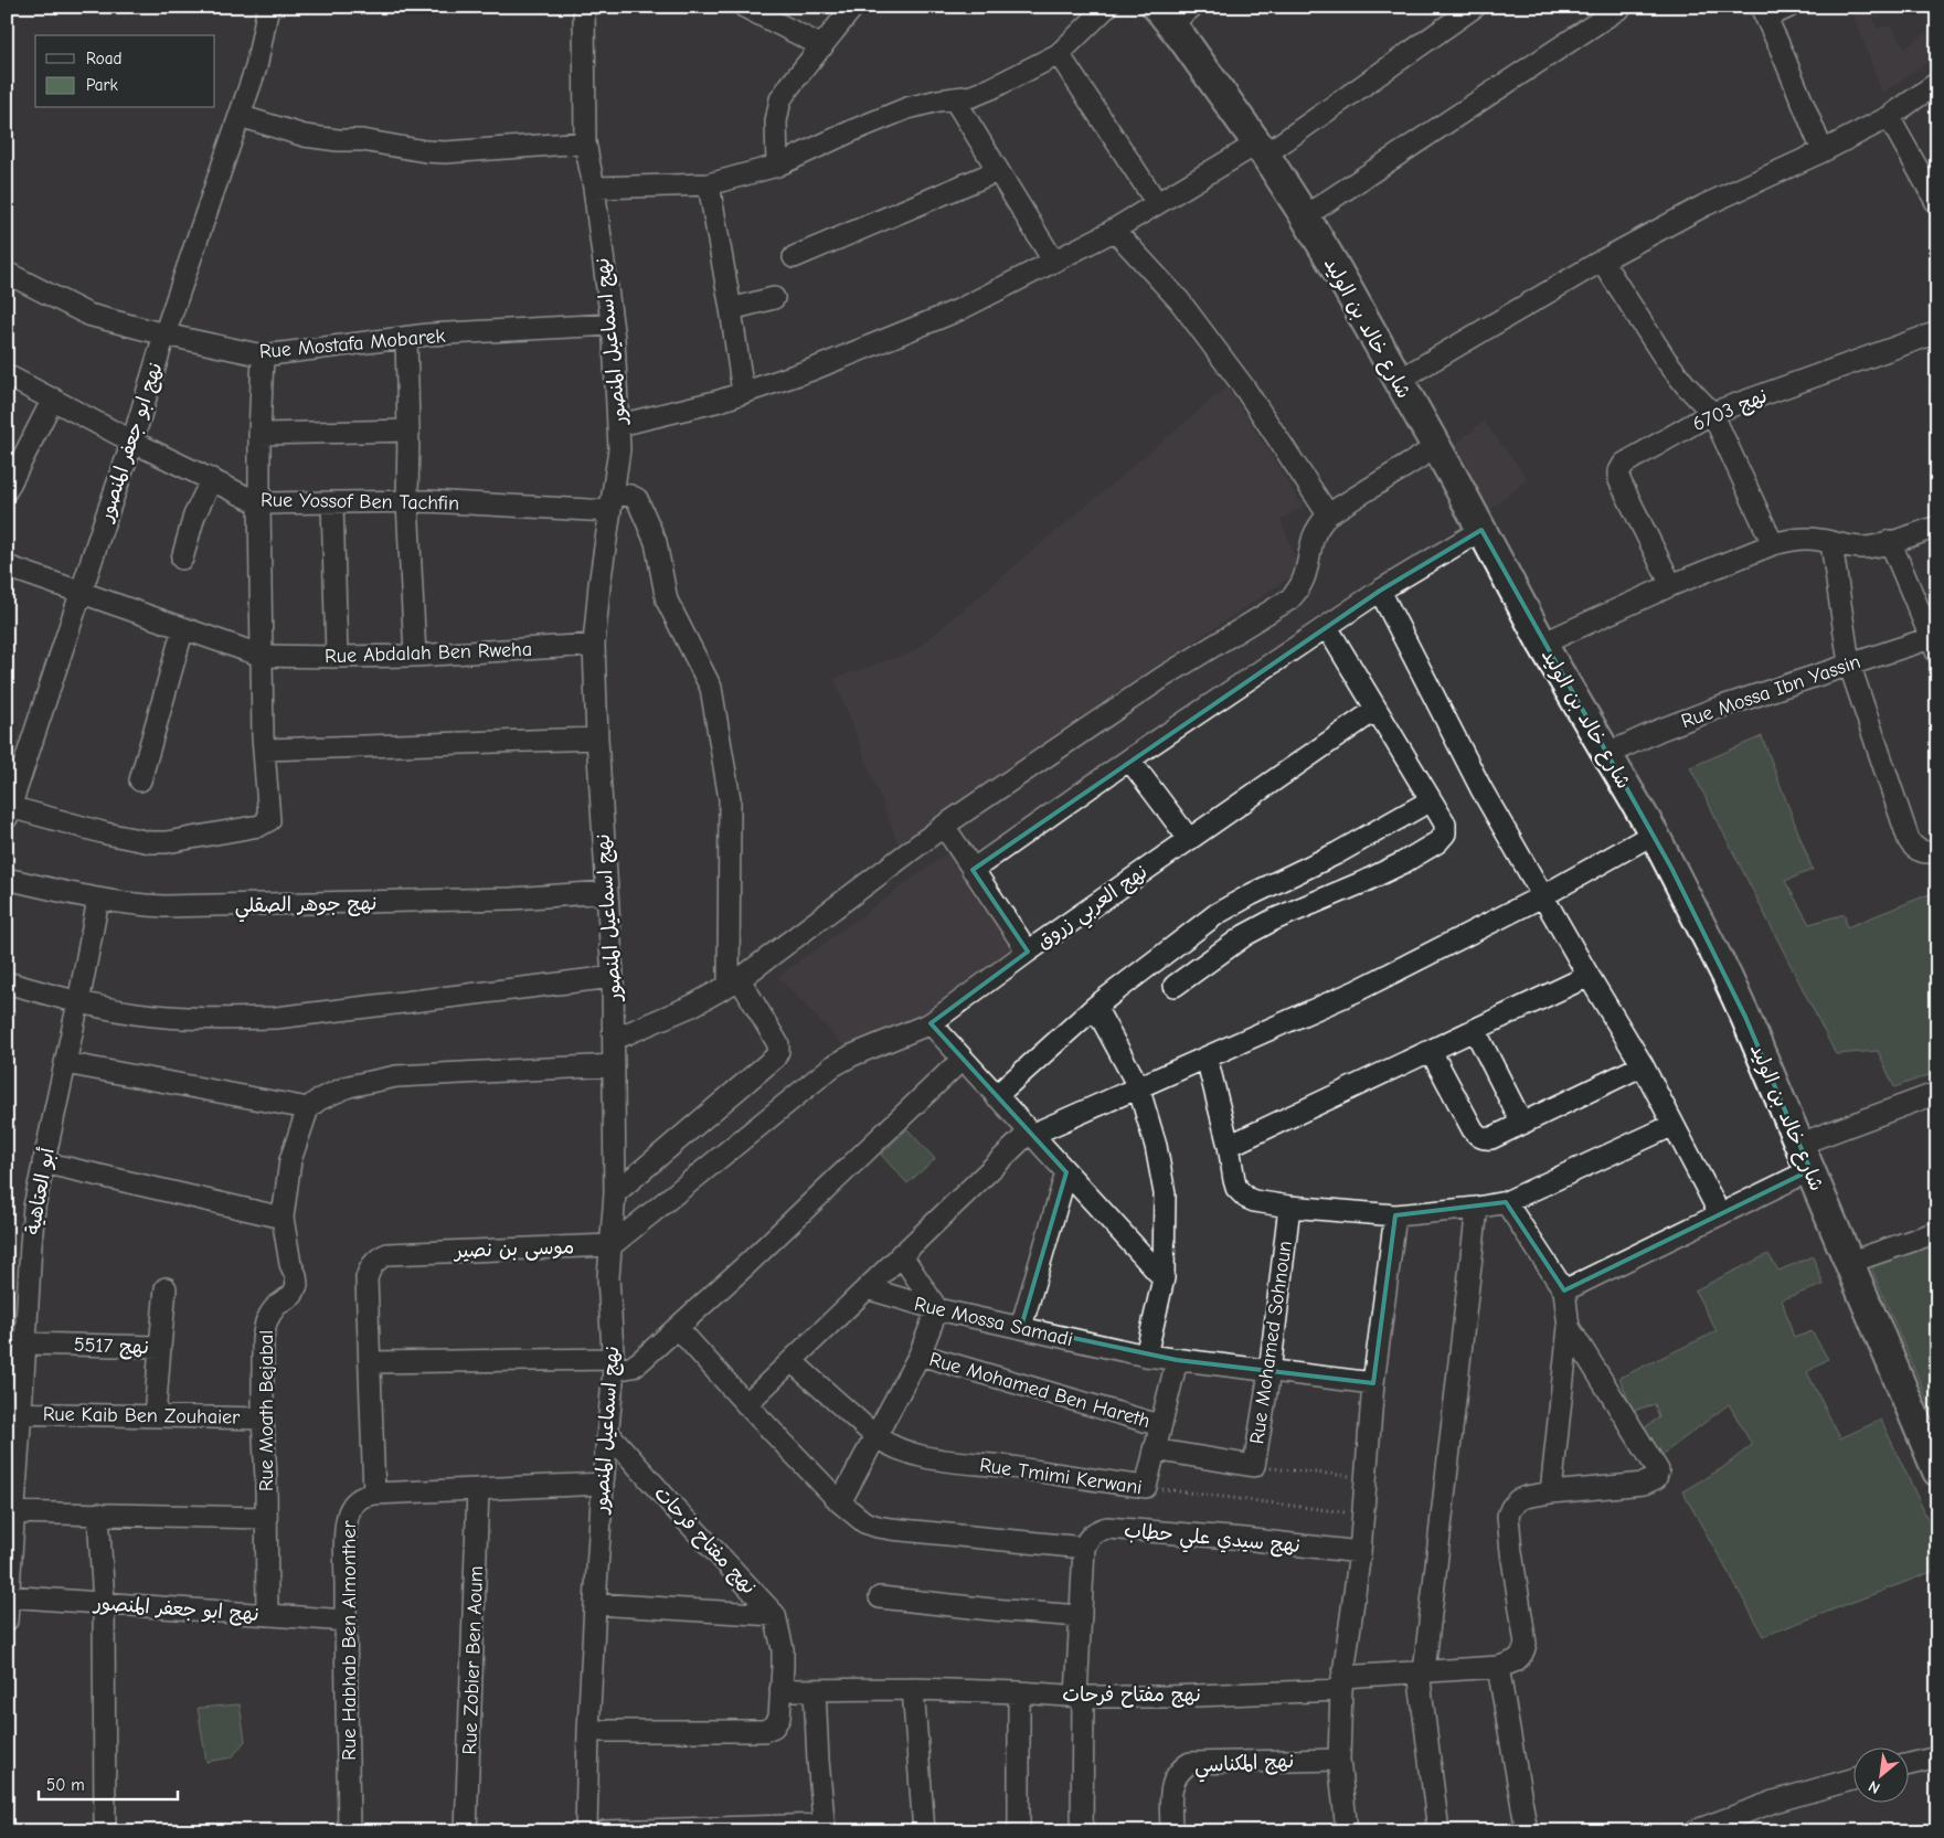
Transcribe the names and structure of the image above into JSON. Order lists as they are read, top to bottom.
{
  "streets": {
    "street": [
      "شارع خالد بن الوليد",
      "نهج اسماعيل المنصور",
      "Rue Mostafa Mobarek",
      "نهج 6703",
      "نهج ابو جعفر المنصور",
      "Rue Yossof Ben Tachfin",
      "Rue Abdalah Ben Rweha",
      "Rue Mossa Ibn Yassin",
      "نهج جوهر الصقلي",
      "نهج العربي زروق",
      "أبو العتاهية",
      "موسى بن نصير",
      "Rue Mossa Samadi",
      "Rue Mohamed Sohnoun",
      "نهج 5517",
      "Rue Mohamed Ben Hareth",
      "Rue Moath Bejabal",
      "Rue Kaib Ben Zouhaier",
      "Rue Tmimi Kerwani",
      "نهج سيدي علي حطاب",
      "نهج مفتاح فرحات",
      "Rue Habhab Ben Almonther",
      "Rue Zobier Ben Aoum",
      "نهج المكناسي"
    ]
  },
  "crossings": [
    ["شارع خالد بن الوليد", "Rue Mossa Ibn Yassin"],
    ["نهج اسماعيل المنصور", "Rue Mostafa Mobarek"],
    ["نهج اسماعيل المنصور", "Rue Yossof Ben Tachfin"],
    ["نهج اسماعيل المنصور", "Rue Abdalah Ben Rweha"],
    ["نهج اسماعيل المنصور", "نهج جوهر الصقلي"],
    ["نهج اسماعيل المنصور", "موسى بن نصير"],
    ["نهج اسماعيل المنصور", "نهج مفتاح فرحات"],
    ["Rue Mostafa Mobarek", "نهج ابو جعفر المنصور"],
    ["نهج ابو جعفر المنصور", "Rue Yossof Ben Tachfin"],
    ["نهج ابو جعفر المنصور", "Rue Abdalah Ben Rweha"],
    ["نهج ابو جعفر المنصور", "أبو العتاهية"],
    ["نهج ابو جعفر المنصور", "Rue Moath Bejabal"],
    ["نهج ابو جعفر المنصور", "Rue Habhab Ben Almonther"],
    ["نهج جوهر الصقلي", "أبو العتاهية"],
    ["أبو العتاهية", "نهج 5517"],
    ["أبو العتاهية", "Rue Kaib Ben Zouhaier"],
    ["Rue Mossa Samadi", "Rue Mohamed Sohnoun"],
    ["نهج 5517", "Rue Kaib Ben Zouhaier"],
    ["Rue Moath Bejabal", "Rue Kaib Ben Zouhaier"]
  ],
  "legend": ["Road", "Park"],
  "scale_bar": "50 m",
  "north": "bottom left"
}
